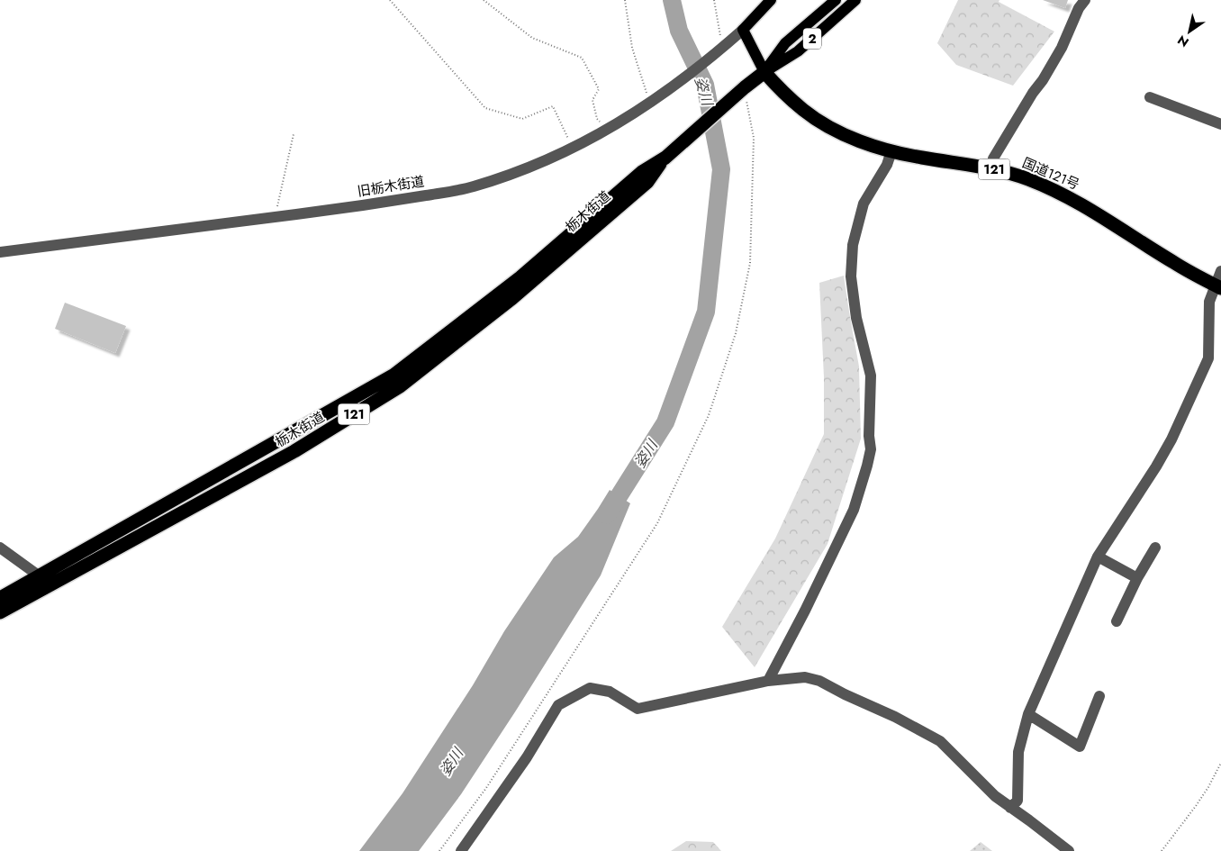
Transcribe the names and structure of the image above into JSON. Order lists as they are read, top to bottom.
{
  "streets": {
    "highway": ["121", "国道121号", "栃木街道"],
    "main road": ["2"],
    "street": ["旧栃木街道"]
  },
  "crossings": [
    ["2", "国道121号"],
    ["2", "栃木街道"],
    ["国道121号", "栃木街道"]
  ],
  "water": ["姿川"],
  "north": "bottom left"
}
